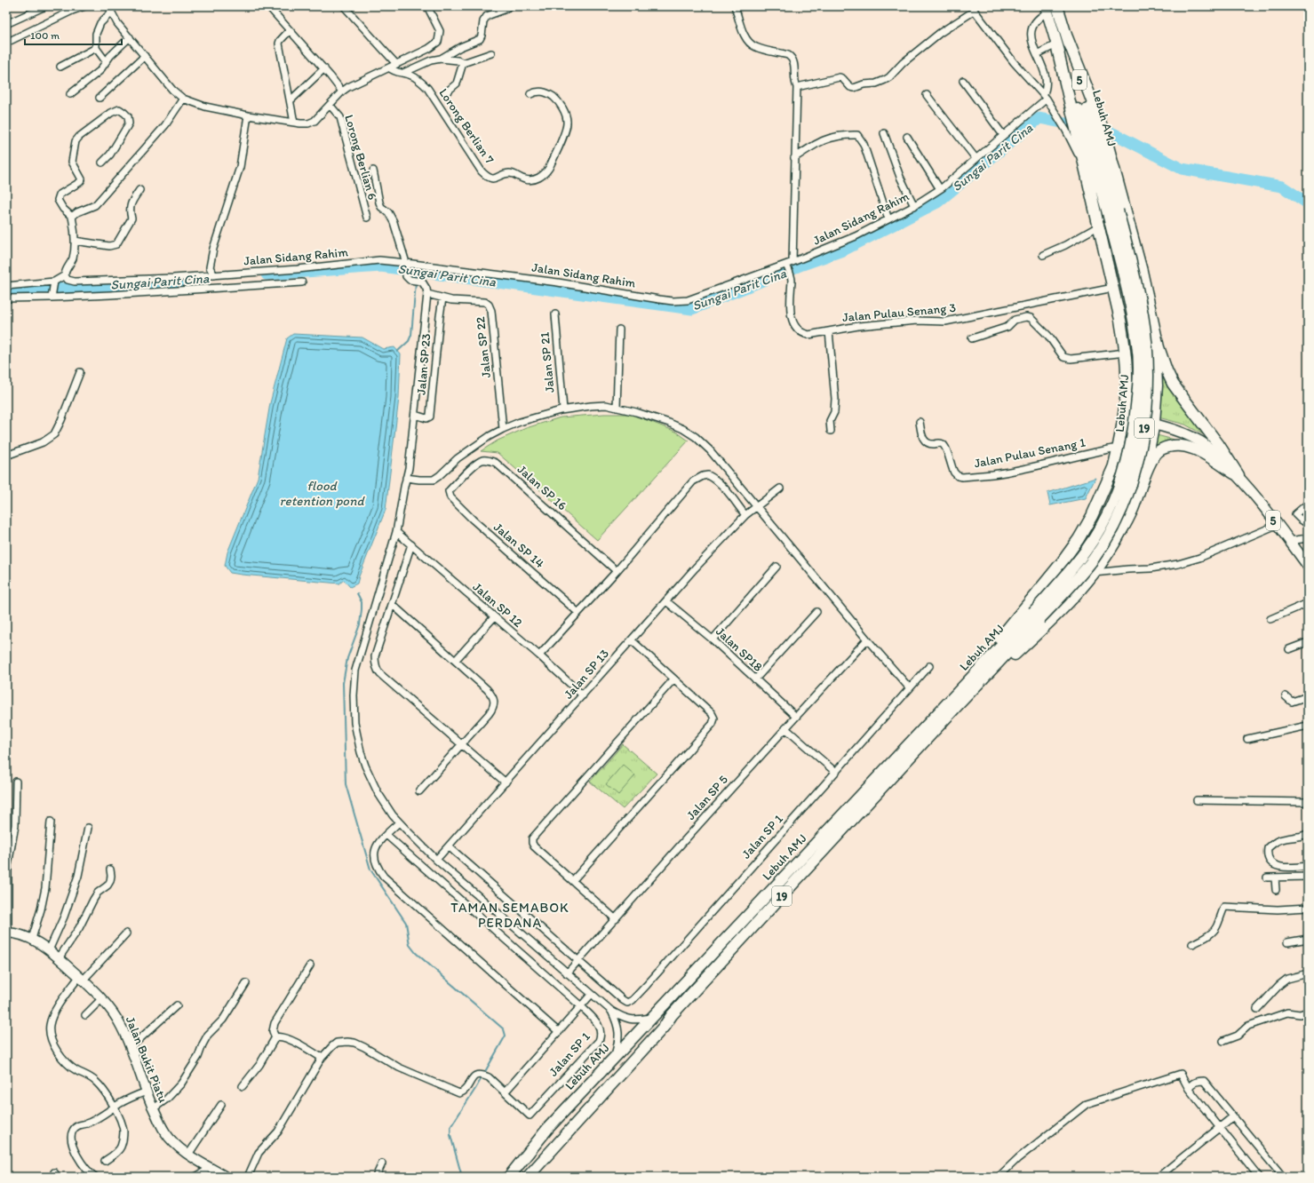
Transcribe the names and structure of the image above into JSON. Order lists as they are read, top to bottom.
{
  "streets": {
    "highway": ["5", "Lebuh AMJ", "19"],
    "main road": ["Jalan Bukit Piatu"],
    "street": [
      "Lorong Berlian 7",
      "Lorong Berlian 6",
      "Jalan Sidang Rahim",
      "Jalan Pulau Senang 3",
      "Jalan SP 22",
      "Jalan SP 21",
      "Jalan SP 23",
      "Jalan Pulau Senang 1",
      "Jalan SP 16",
      "Jalan SP 14",
      "Jalan SP 12",
      "Jalan SP18",
      "Jalan SP 13",
      "Jalan SP 5",
      "Jalan SP 1"
    ]
  },
  "crossings": [
    ["Jalan Sidang Rahim", "Jalan Pulau Senang 3"],
    ["Jalan SP 22", "Jalan SP 23"],
    ["Jalan SP 16", "Jalan SP 14"],
    ["Jalan SP 12", "Jalan SP 13"],
    ["Jalan SP18", "Jalan SP 13"],
    ["Jalan SP18", "Jalan SP 5"],
    ["Jalan SP 5", "Jalan SP 1"]
  ],
  "districts": ["TAMAN SEMABOK PERDANA"],
  "water": ["Sungai Parit Cina", "flood retention pond"],
  "scale_bar": "100 m"
}
